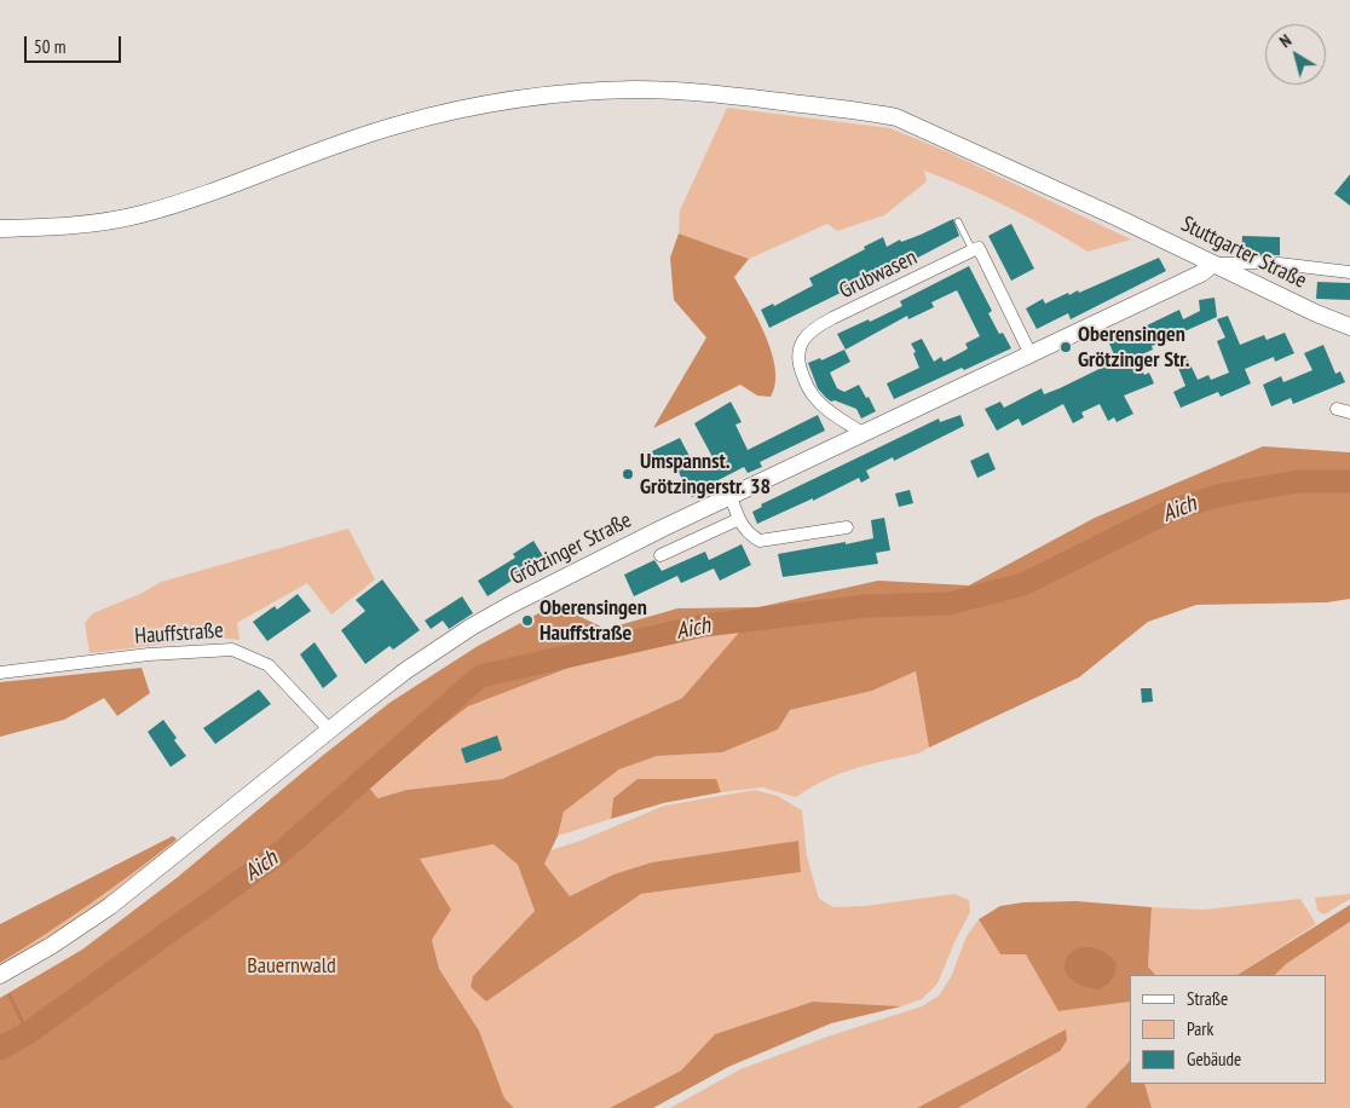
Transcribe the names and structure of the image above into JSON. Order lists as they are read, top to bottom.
{
  "streets": {
    "main road": ["Stuttgarter Straße", "Grötzinger Straße"],
    "street": ["Grubwasen", "Hauffstraße"]
  },
  "crossings": [
    ["Stuttgarter Straße", "Grötzinger Straße"],
    ["Grubwasen", "Grötzinger Straße"],
    ["Grötzinger Straße", "Hauffstraße"]
  ],
  "water": ["Aich"],
  "parks": ["Bauernwald"],
  "places": ["Oberensingen Grötzinger Str.", "Umspannst. Grötzingerstr. 38", "Oberensingen Hauffstraße"],
  "legend": ["Straße", "Park", "Gebäude"],
  "scale_bar": "50 m",
  "north": "top left"
}
